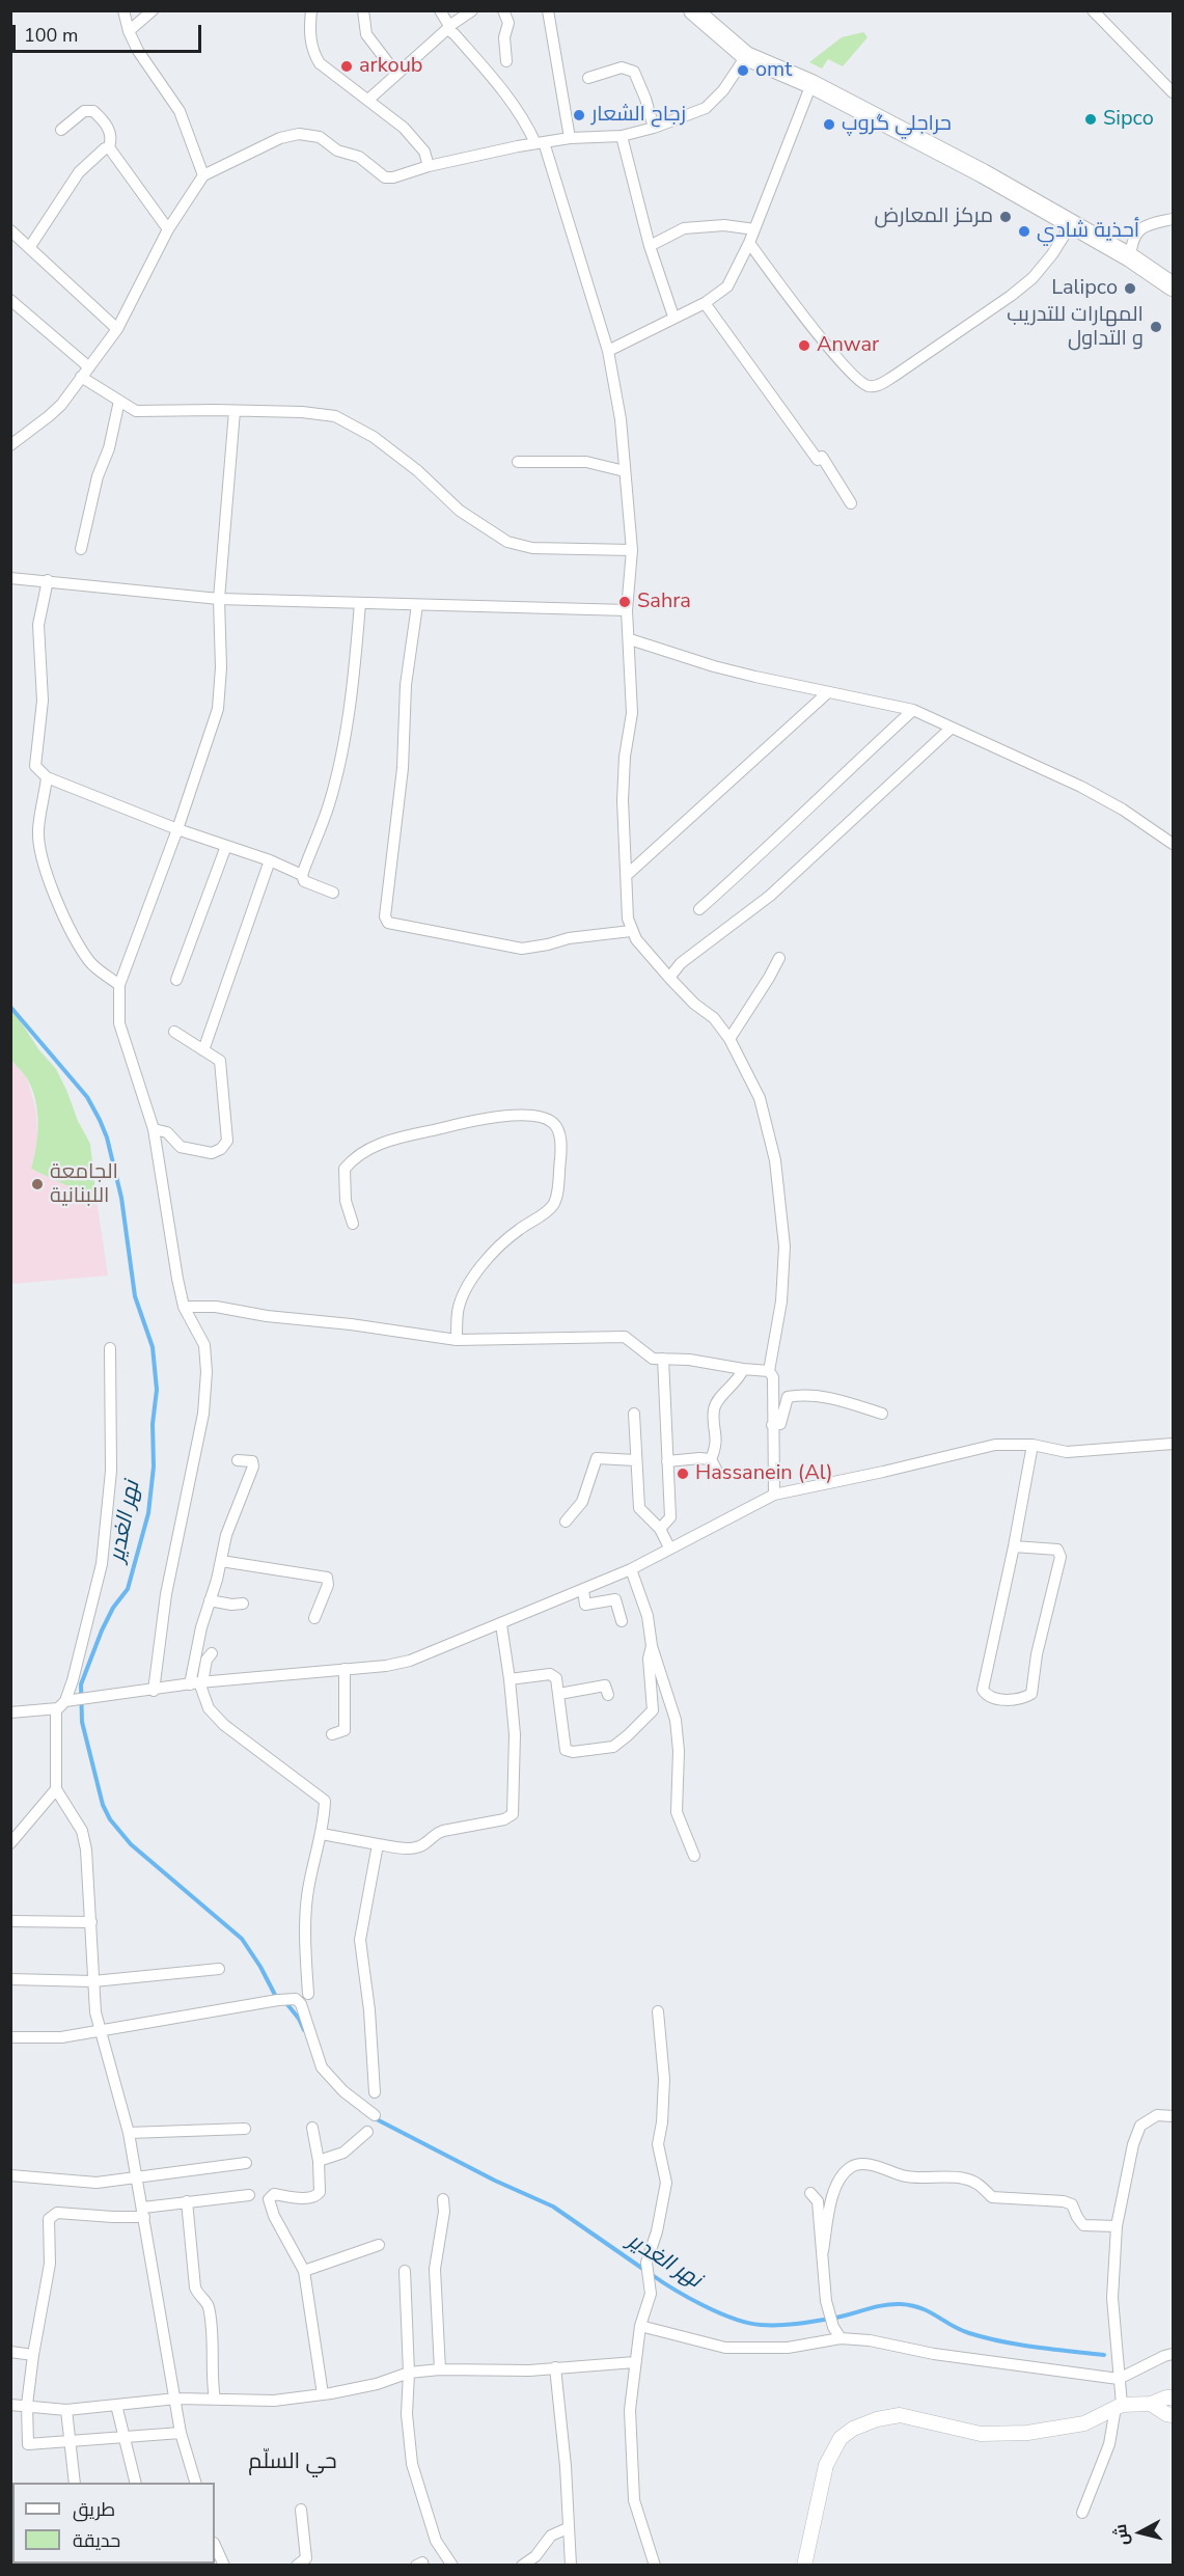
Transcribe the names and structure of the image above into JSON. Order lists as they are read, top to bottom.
{
  "districts": ["حي السلّم"],
  "water": ["نهر الغدير"],
  "places": [
    "arkoub",
    "omt",
    "زجاح الشعار",
    "Sipco",
    "حراجلي گروپ",
    "مركز المعارض",
    "أحذية شادي",
    "Lalipco",
    "المهارات للتدريب و التداول",
    "Anwar",
    "Sahra",
    "الجامعة اللبنانية",
    "Hassanein (Al)"
  ],
  "legend": ["طريق", "حديقة"],
  "scale_bar": "100 m",
  "north": "left"
}
